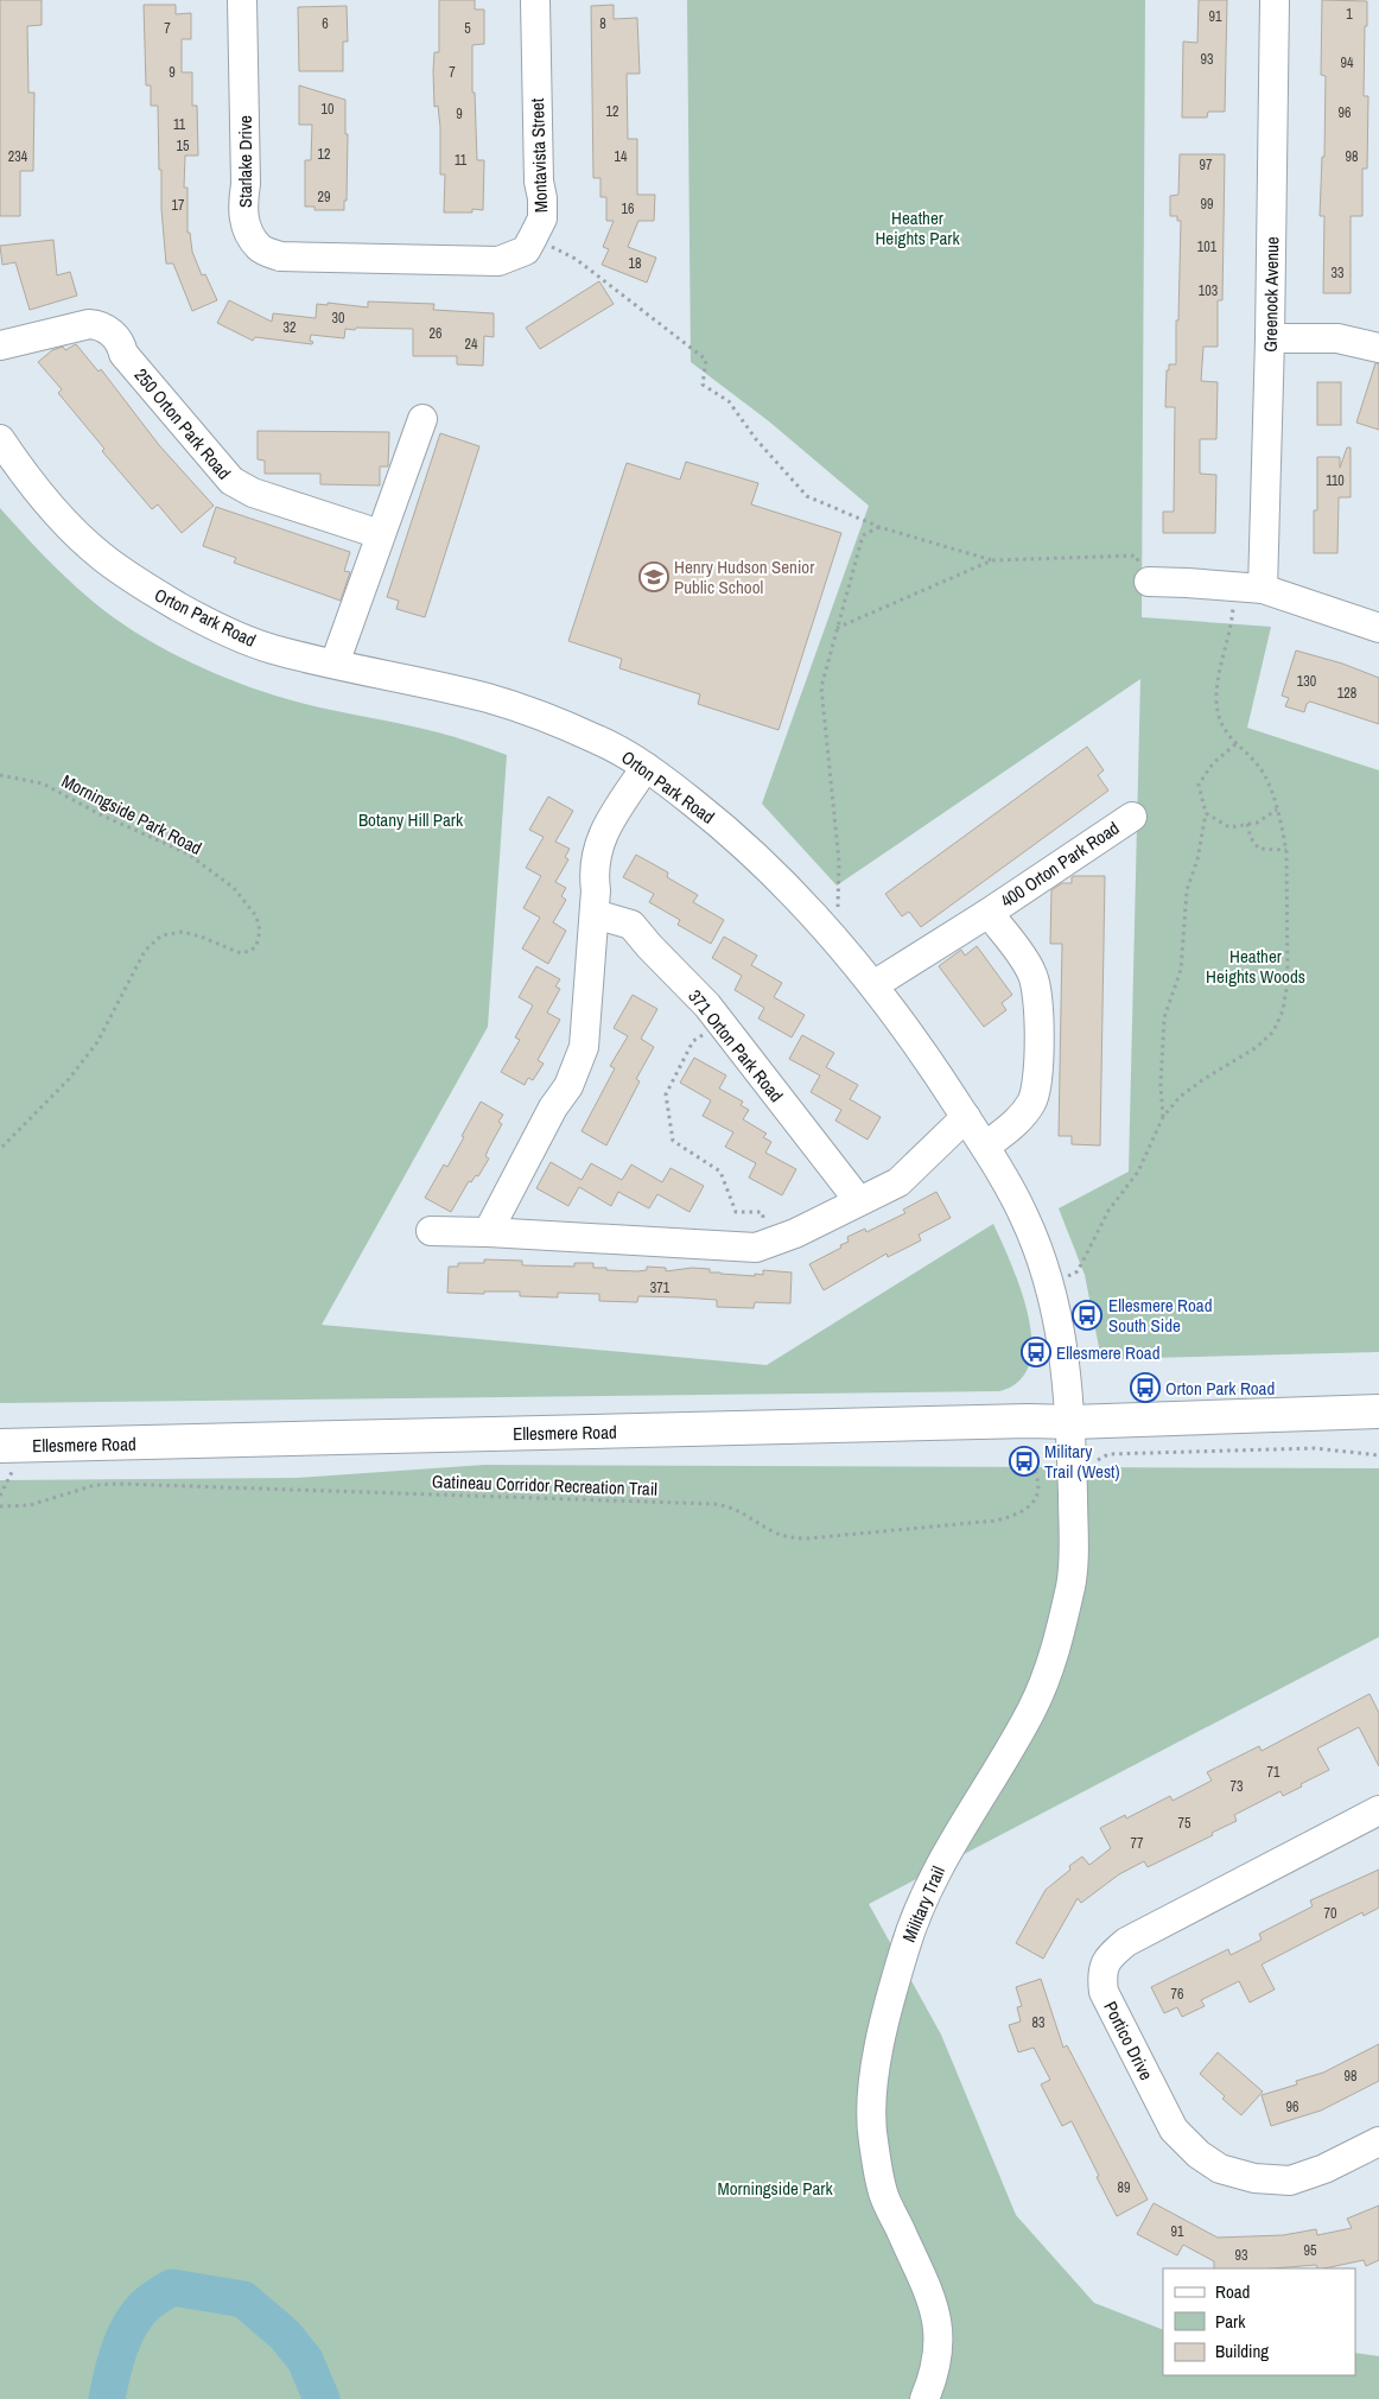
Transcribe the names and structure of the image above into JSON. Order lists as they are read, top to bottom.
{
  "streets": {
    "main road": ["Ellesmere Road"],
    "street": [
      "Montavista Street",
      "Starlake Drive",
      "Greenock Avenue",
      "250 Orton Park Road",
      "Orton Park Road",
      "400 Orton Park Road",
      "371 Orton Park Road",
      "Military Trail",
      "Portico Drive"
    ],
    "path": ["Morningside Park Road", "Gatineau Corridor Recreation Trail"]
  },
  "crossings": [
    ["Montavista Street", "Starlake Drive"],
    ["Orton Park Road", "400 Orton Park Road"],
    ["Orton Park Road", "Ellesmere Road"],
    ["Orton Park Road", "Military Trail"],
    ["Ellesmere Road", "Military Trail"]
  ],
  "parks": [
    "Heather Heights Park",
    "Botany Hill Park",
    "Heather Heights Woods",
    "Morningside Park"
  ],
  "places": {
    "school or university": ["Henry Hudson Senior Public School"],
    "bus stop": [
      "Ellesmere Road South Side",
      "Ellesmere Road",
      "Orton Park Road",
      "Military Trail (West)"
    ]
  },
  "house_numbers": [
    "1",
    "91",
    "6",
    "8",
    "7",
    "5",
    "93",
    "94",
    "9",
    "7",
    "10",
    "12",
    "96",
    "9",
    "11",
    "15",
    "12",
    "234",
    "14",
    "98",
    "11",
    "97",
    "29",
    "99",
    "17",
    "16",
    "101",
    "18",
    "33",
    "103",
    "30",
    "32",
    "26",
    "24",
    "110",
    "130",
    "128",
    "371",
    "71",
    "73",
    "75",
    "77",
    "70",
    "76",
    "83",
    "98",
    "96",
    "89",
    "91",
    "95",
    "93"
  ],
  "legend": ["Road", "Park", "Building"]
}
